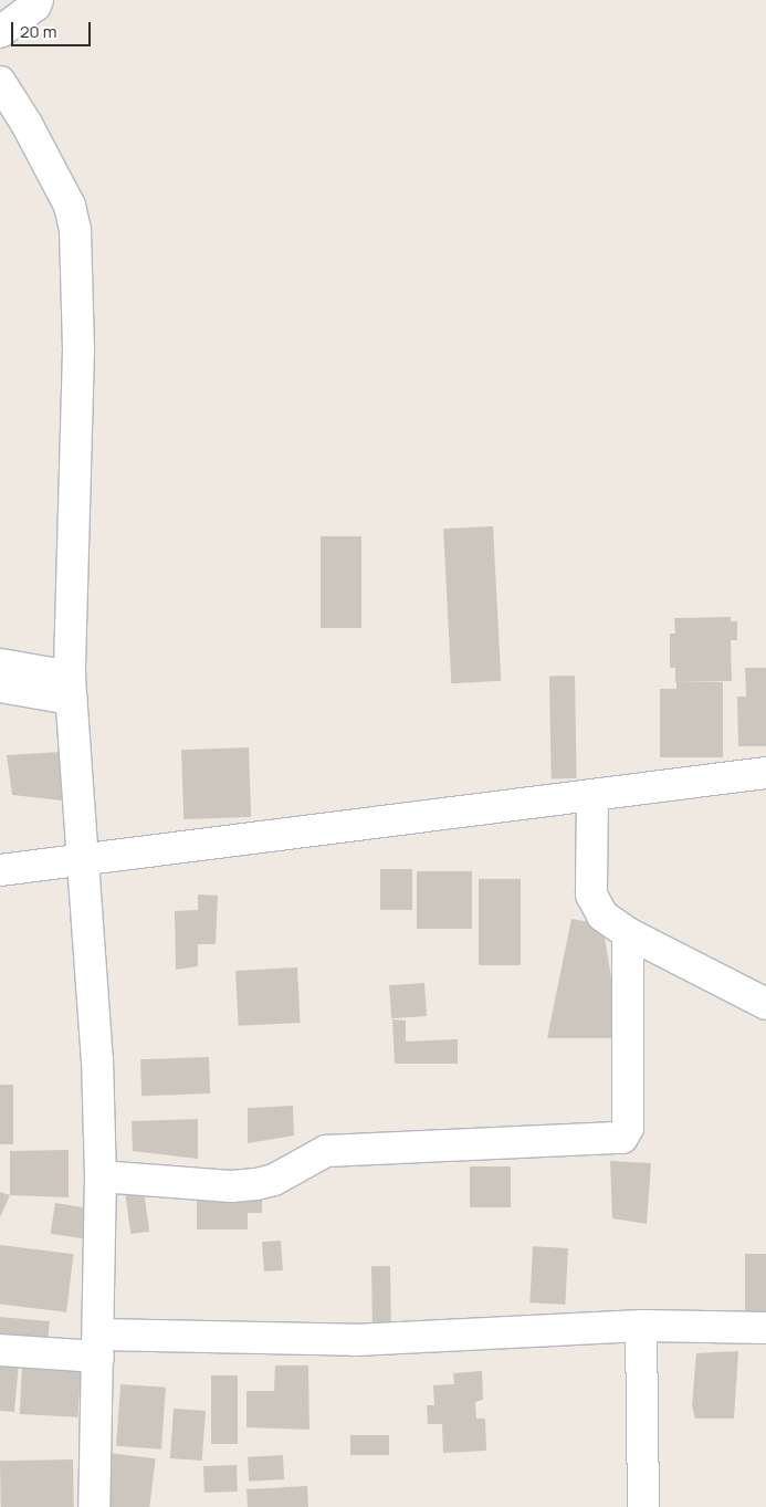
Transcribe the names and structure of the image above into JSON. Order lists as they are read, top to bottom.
{
  "scale_bar": "20 m"
}
